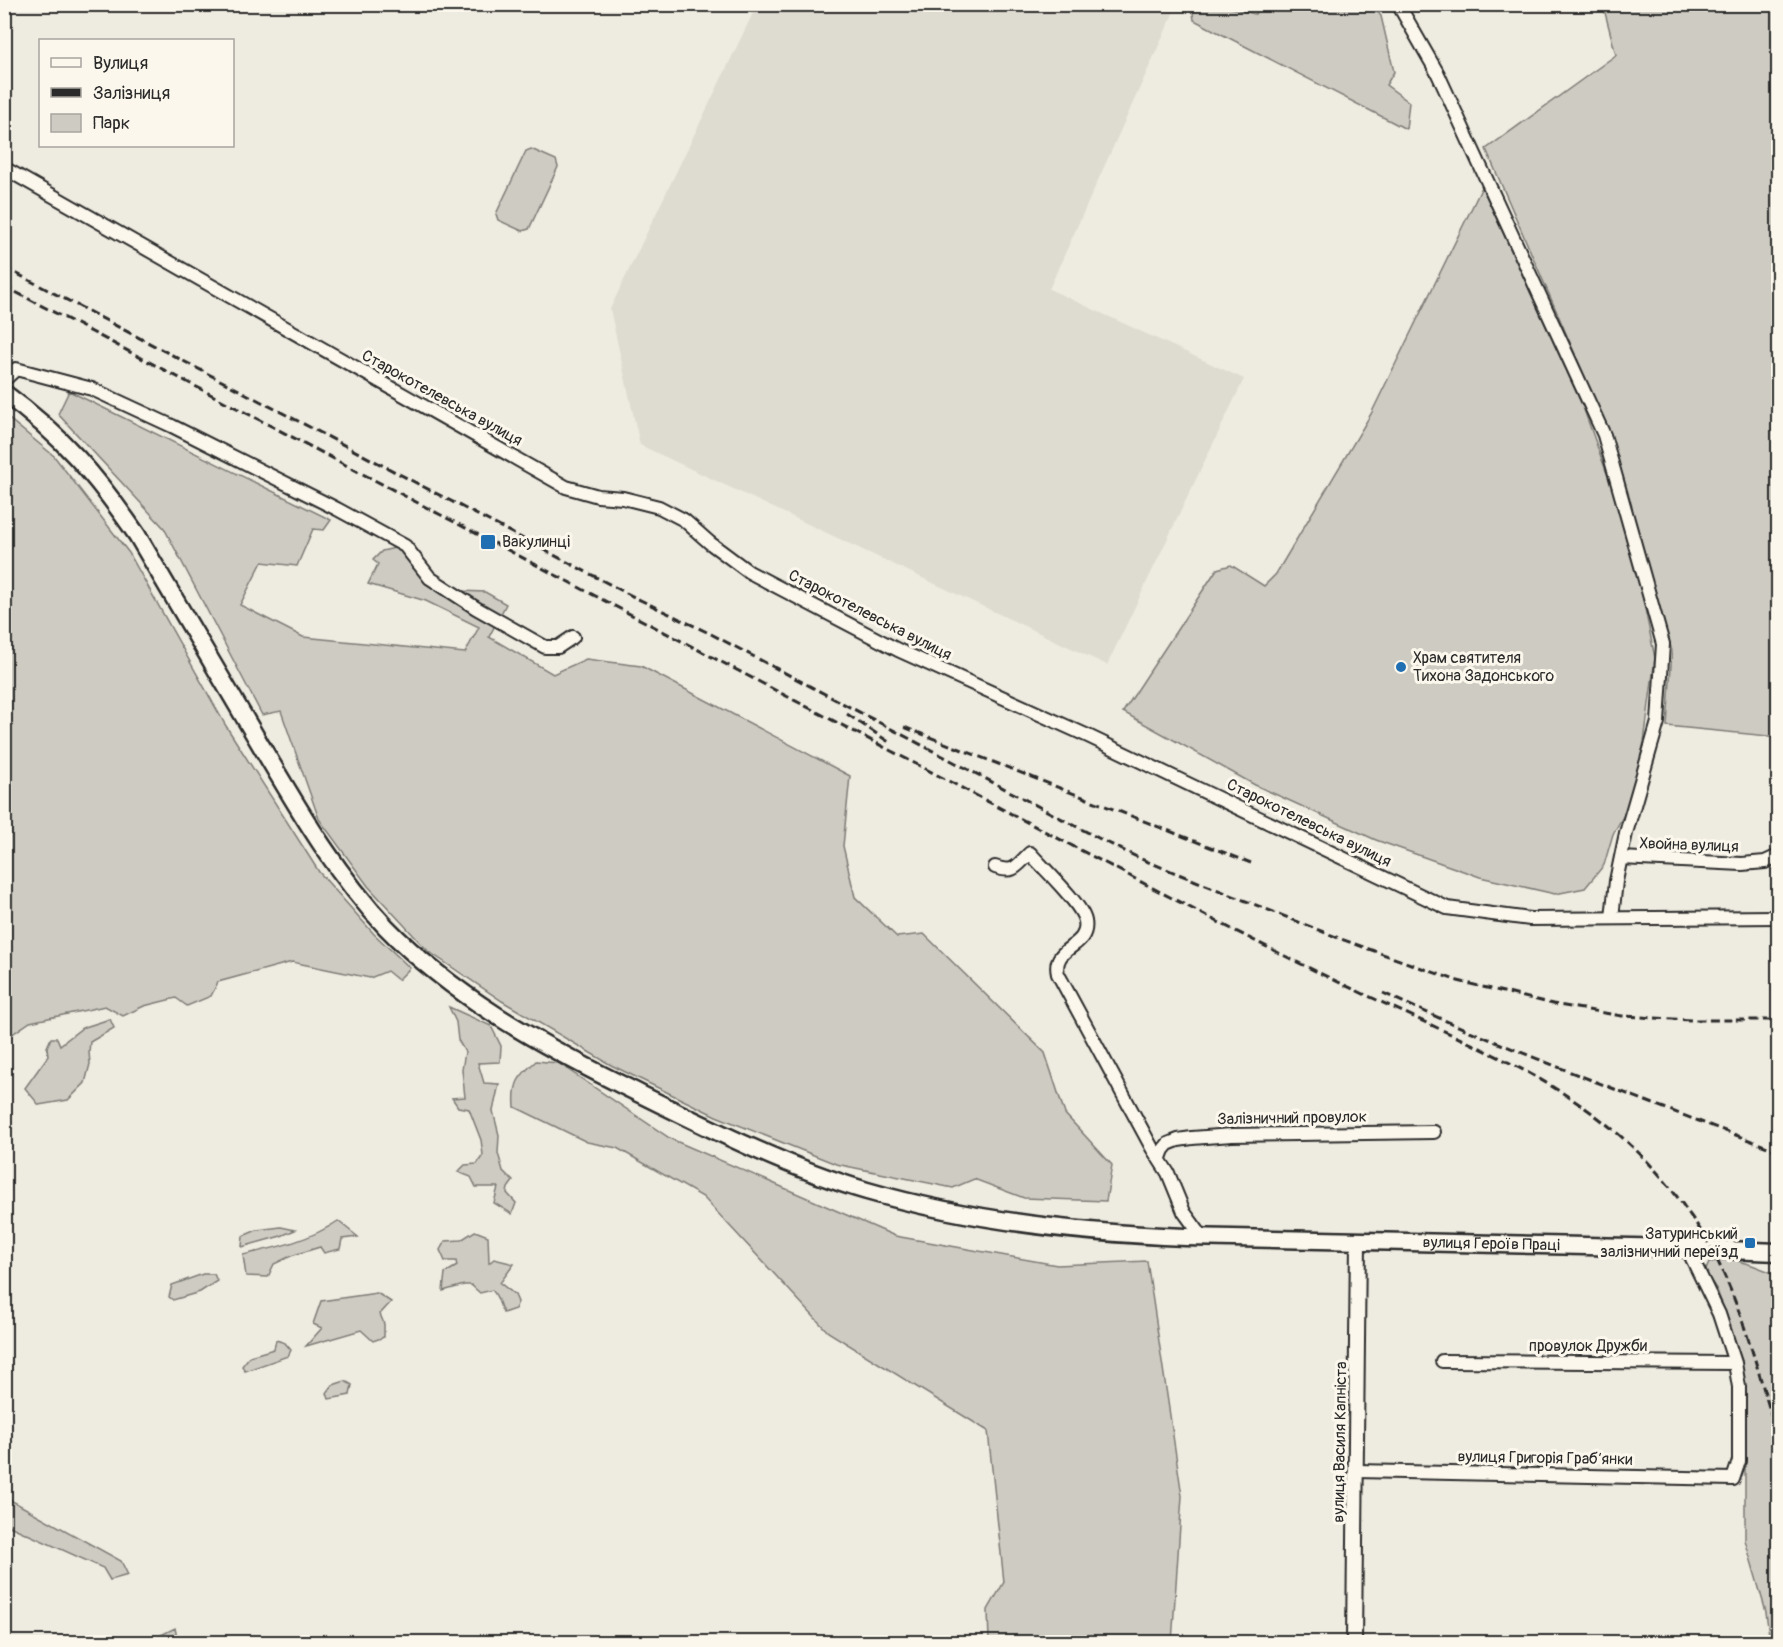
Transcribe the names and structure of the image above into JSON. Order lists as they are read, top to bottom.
{
  "streets": {
    "main road": ["вулиця Героїв Праці"],
    "street": [
      "Старокотелевська вулиця",
      "Хвойна вулиця",
      "Залізничний провулок",
      "провулок Дружби",
      "вулиця Василя Капніста",
      "вулиця Григорія Грабʼянки"
    ]
  },
  "crossings": [
    ["Старокотелевська вулиця", "Хвойна вулиця"],
    ["вулиця Героїв Праці", "вулиця Василя Капніста"],
    ["провулок Дружби", "вулиця Григорія Грабʼянки"],
    ["вулиця Василя Капніста", "вулиця Григорія Грабʼянки"]
  ],
  "places": {
    "transit": ["Вакулинці", "Затуринський залізничний переїзд"],
    "other": ["Храм святителя Тихона Задонського"]
  },
  "legend": ["Вулиця", "Залізниця", "Парк"]
}
